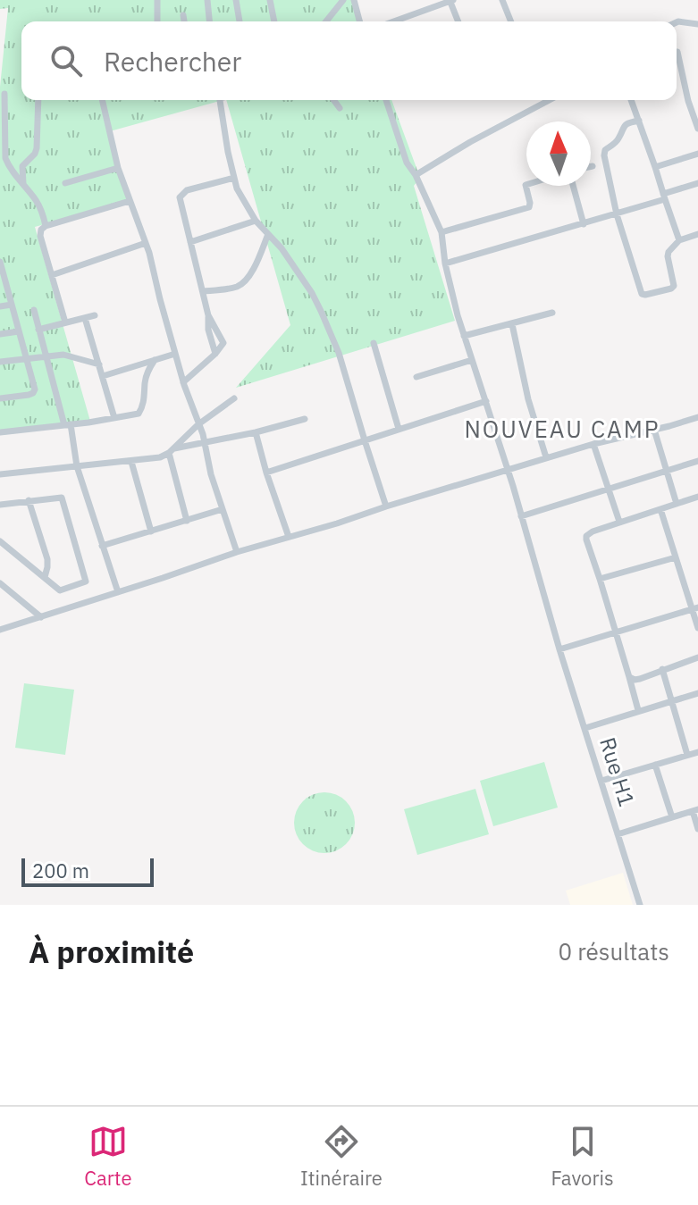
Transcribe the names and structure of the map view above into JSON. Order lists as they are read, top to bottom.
{
  "streets": {
    "street": ["Rue H1"]
  },
  "districts": ["NOUVEAU CAMP"],
  "scale_bar": "200 m",
  "north": "top",
  "page": {
    "search": "Rechercher",
    "scale": "200 m",
    "heading": ["À proximité", "0 résultats"],
    "nav": ["Carte", "Itinéraire", "Favoris"]
  }
}
